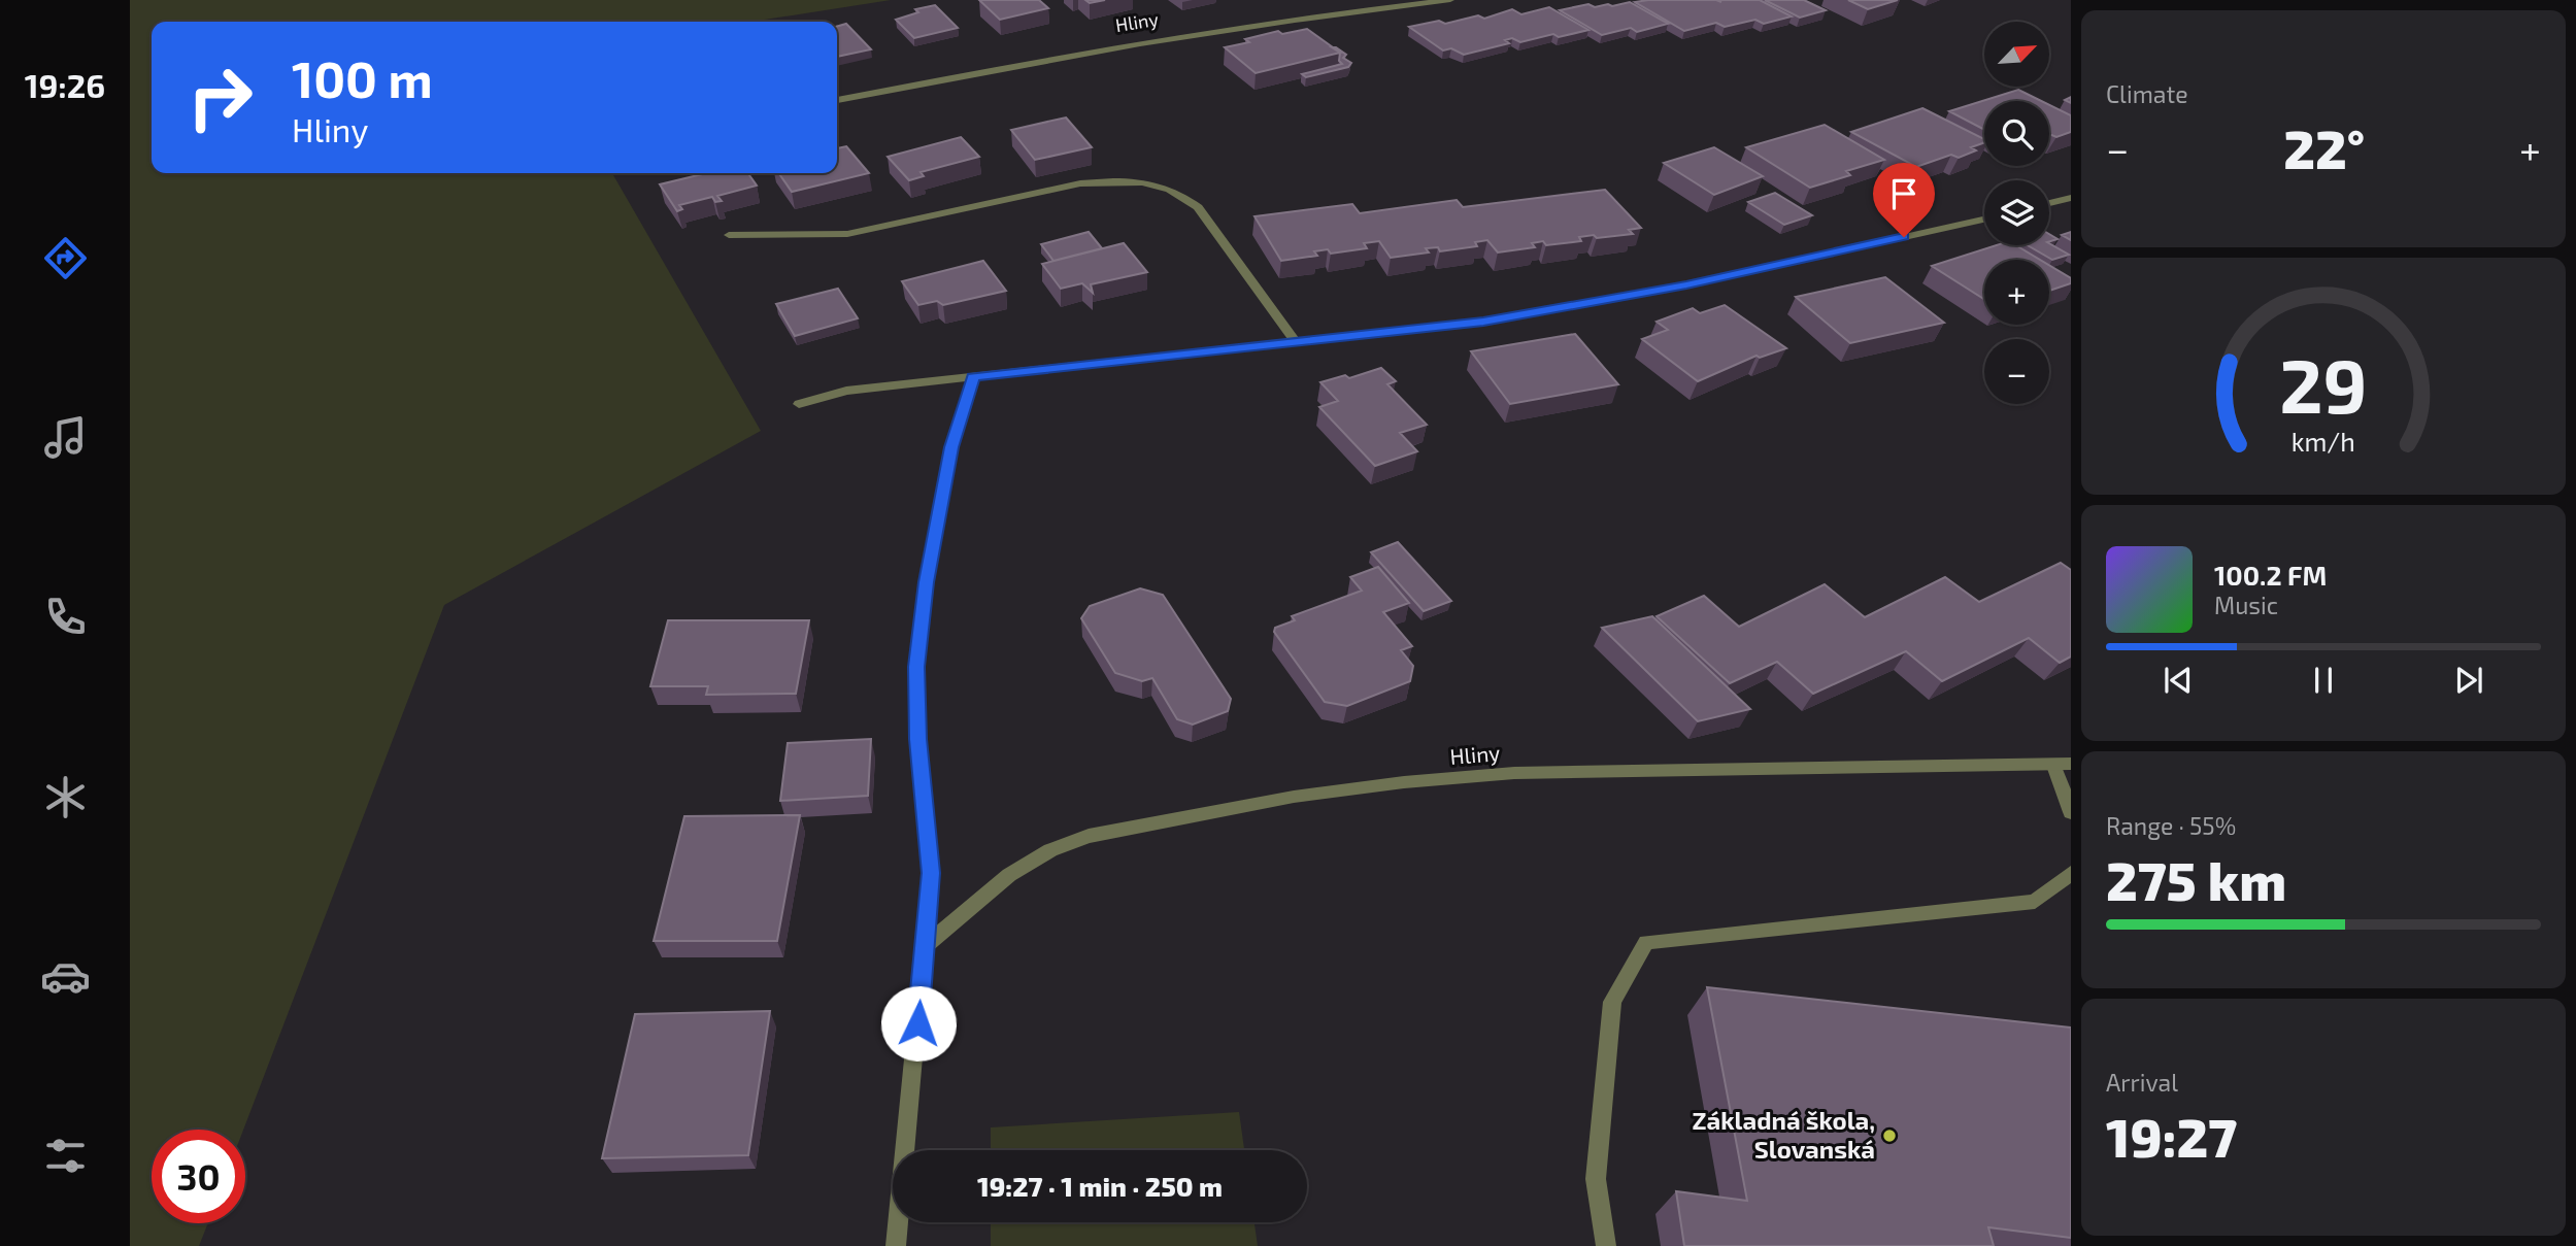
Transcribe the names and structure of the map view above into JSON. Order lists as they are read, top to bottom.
{
  "streets": {
    "street": ["Hliny"]
  },
  "places": ["Základná škola, Slovanská"],
  "north": "top right",
  "page": {
    "tabs": "19:26",
    "tile": [
      "Climate",
      ["Range · 55%", "275 km"],
      ["Arrival", "19:27"]
    ],
    "map_buttons": ["+", "−"],
    "turn": ["100 m", "Hliny"],
    "heat": ["−", "22°", "+"],
    "song": ["100.2 FM", "Music"],
    "limit": "30",
    "trip": "19:27 · 1 min · 250 m",
    "gauge": ["29", "km/h"]
  }
}
